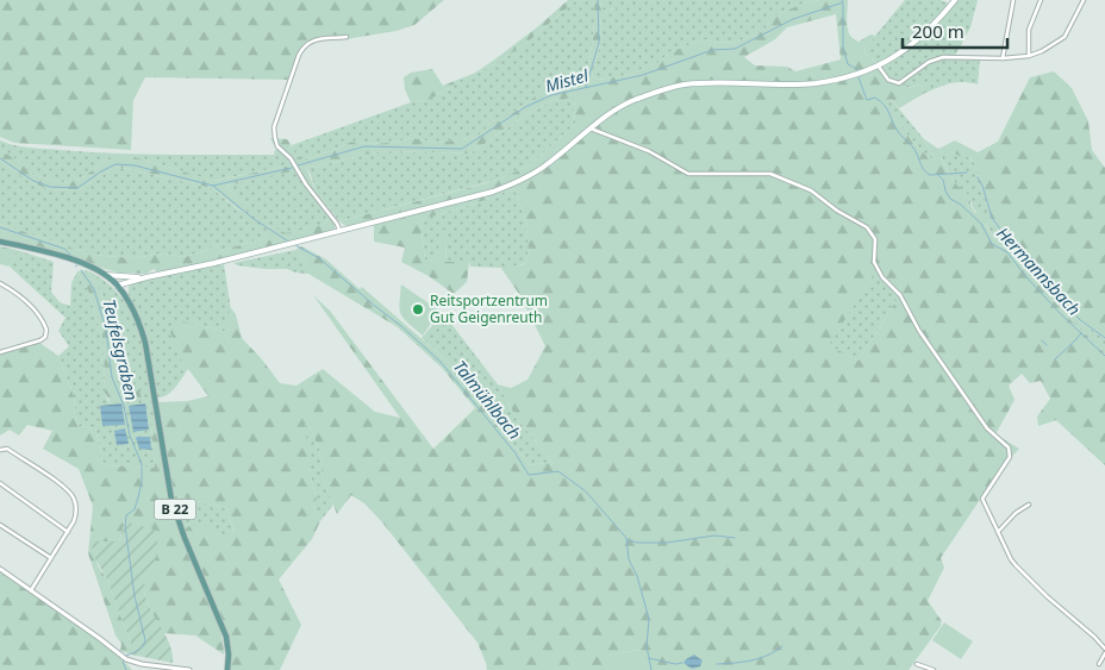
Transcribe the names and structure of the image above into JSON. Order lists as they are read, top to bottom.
{
  "streets": {
    "main road": ["B 22"]
  },
  "water": [
    "Mistel",
    "Hermannsbach",
    "Teufelsgraben",
    "Talmühlbach"
  ],
  "places": ["Reitsportzentrum Gut Geigenreuth"],
  "scale_bar": "200 m"
}
